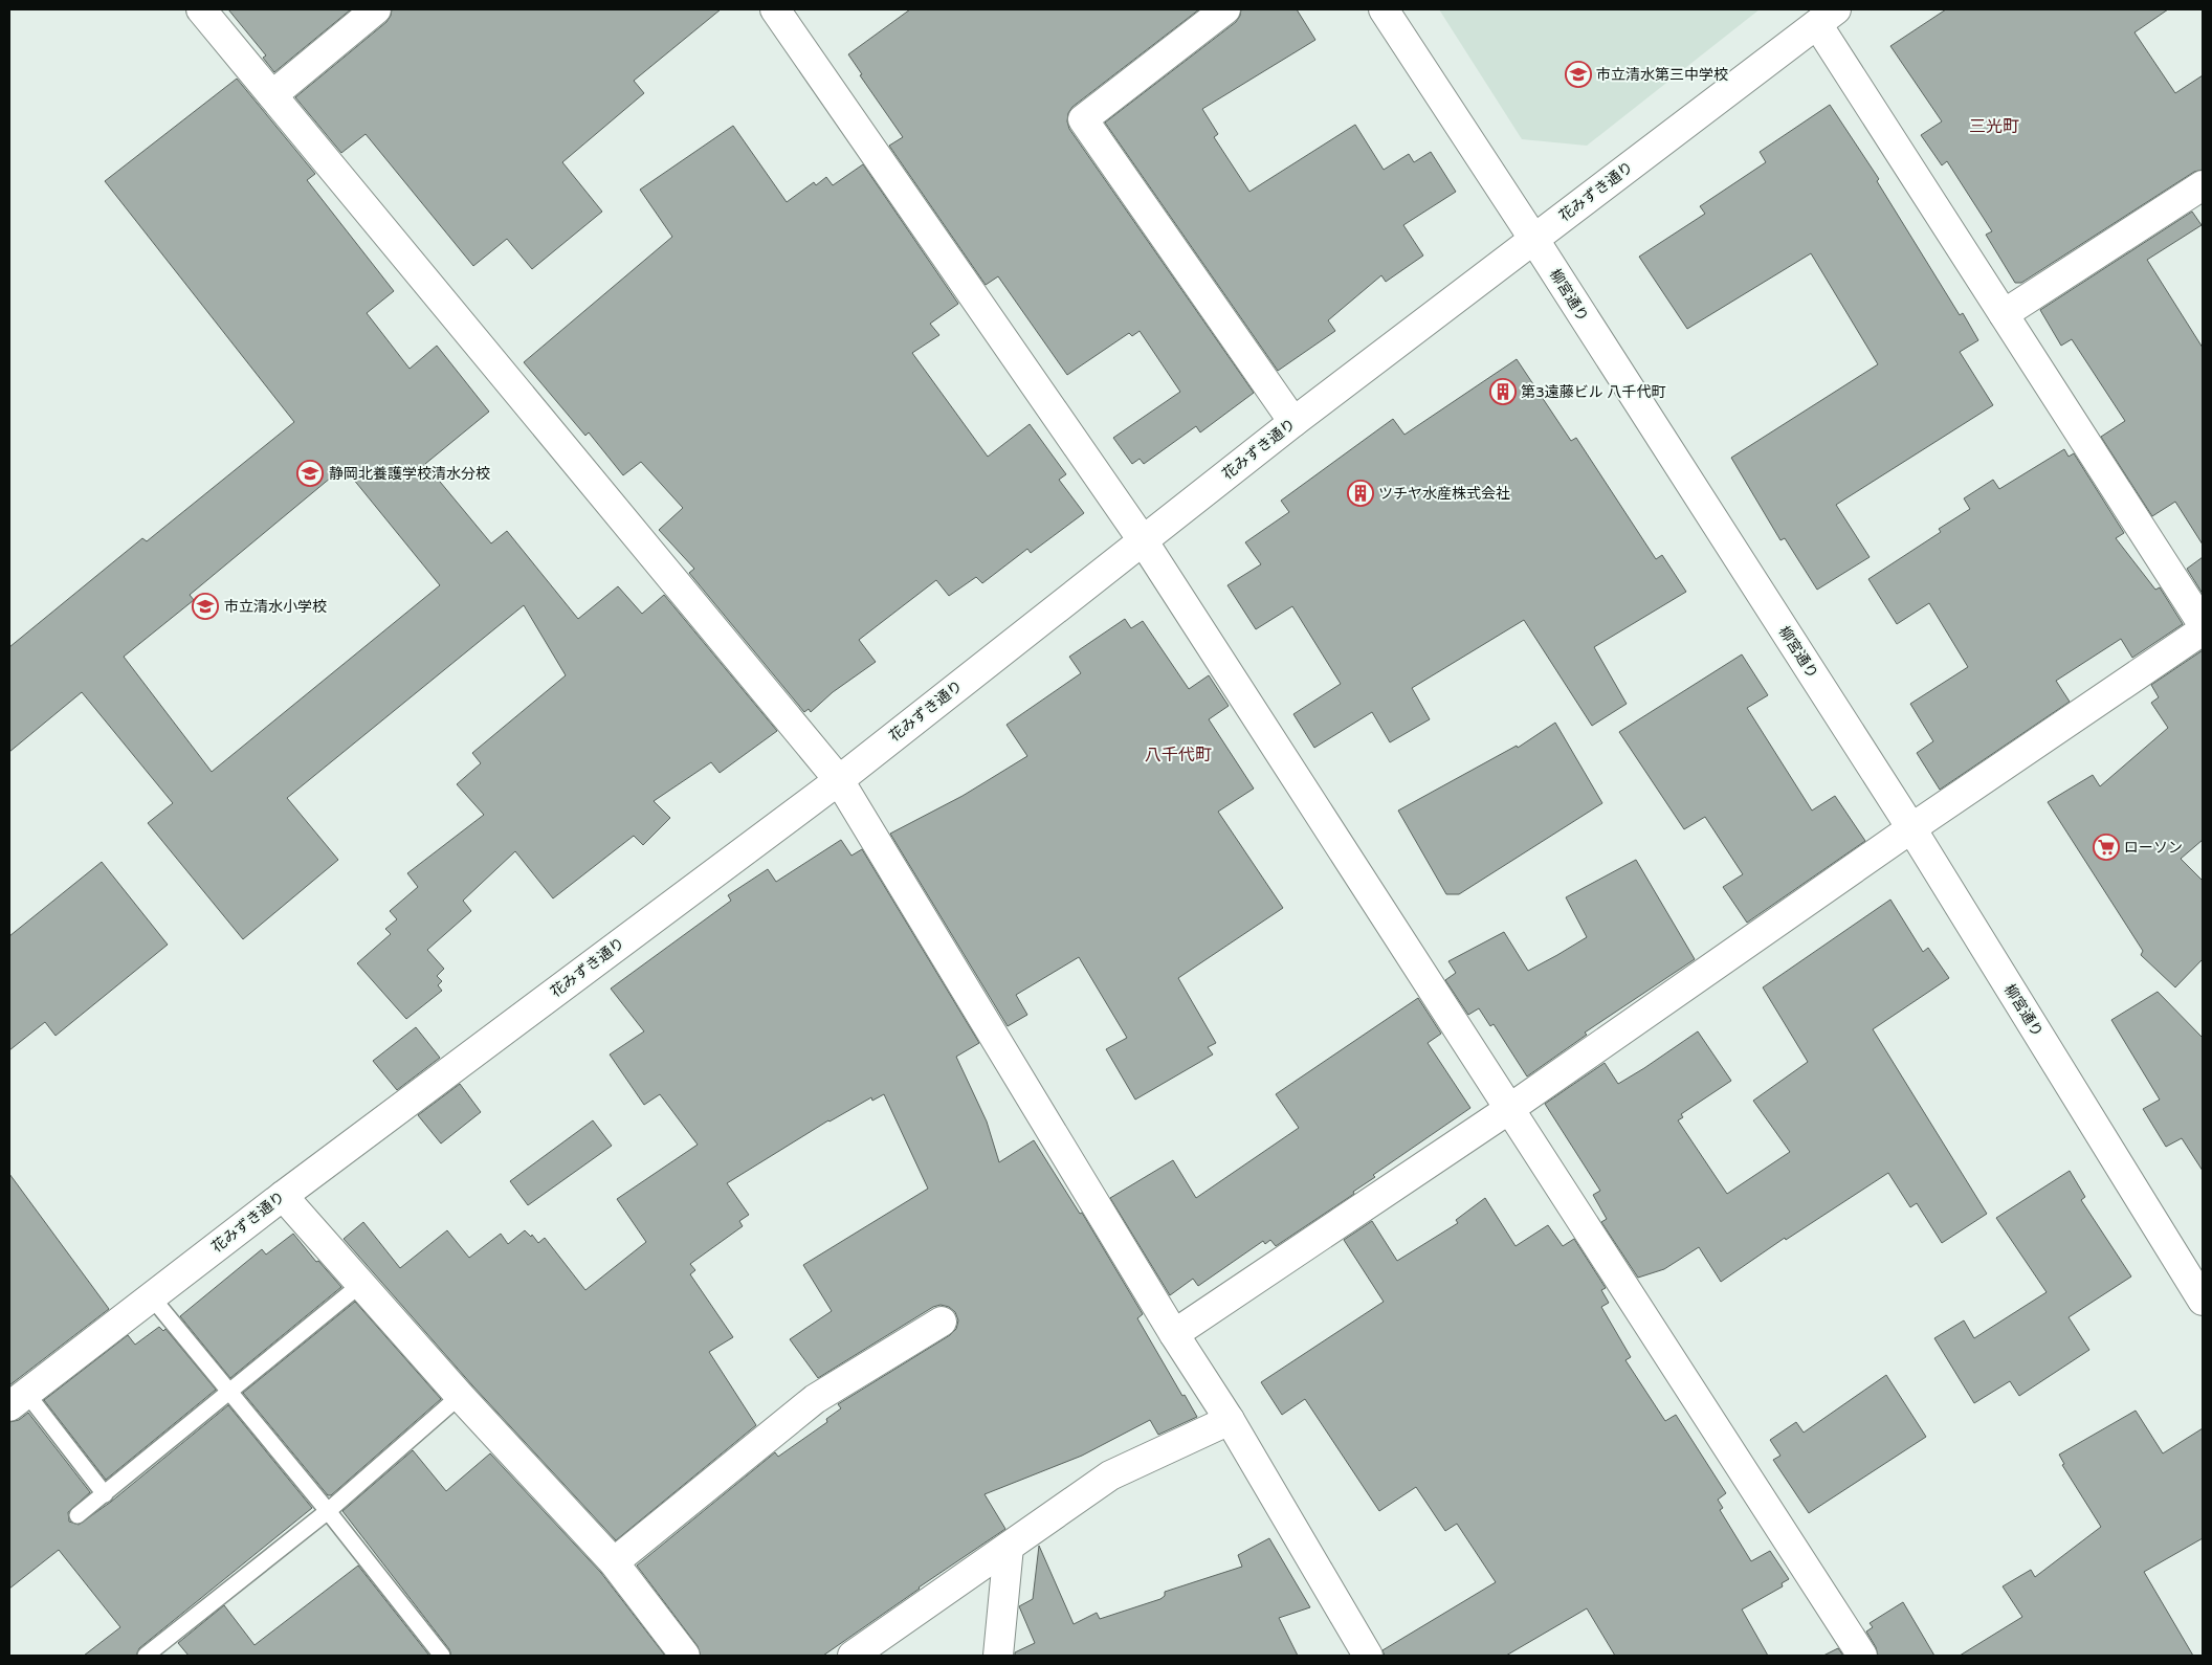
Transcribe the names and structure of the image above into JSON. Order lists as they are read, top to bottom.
{
  "streets": {
    "street": ["花みずき通り", "柳宮通り"]
  },
  "crossings": [
    ["花みずき通り", "柳宮通り"]
  ],
  "districts": ["三光町", "八千代町"],
  "places": {
    "school or university": ["市立清水第三中学校", "静岡北養護学校清水分校", "市立清水小学校"],
    "building": ["第3遠藤ビル 八千代町", "ツチヤ水産株式会社"],
    "supermarket": ["ローソン"]
  }
}
